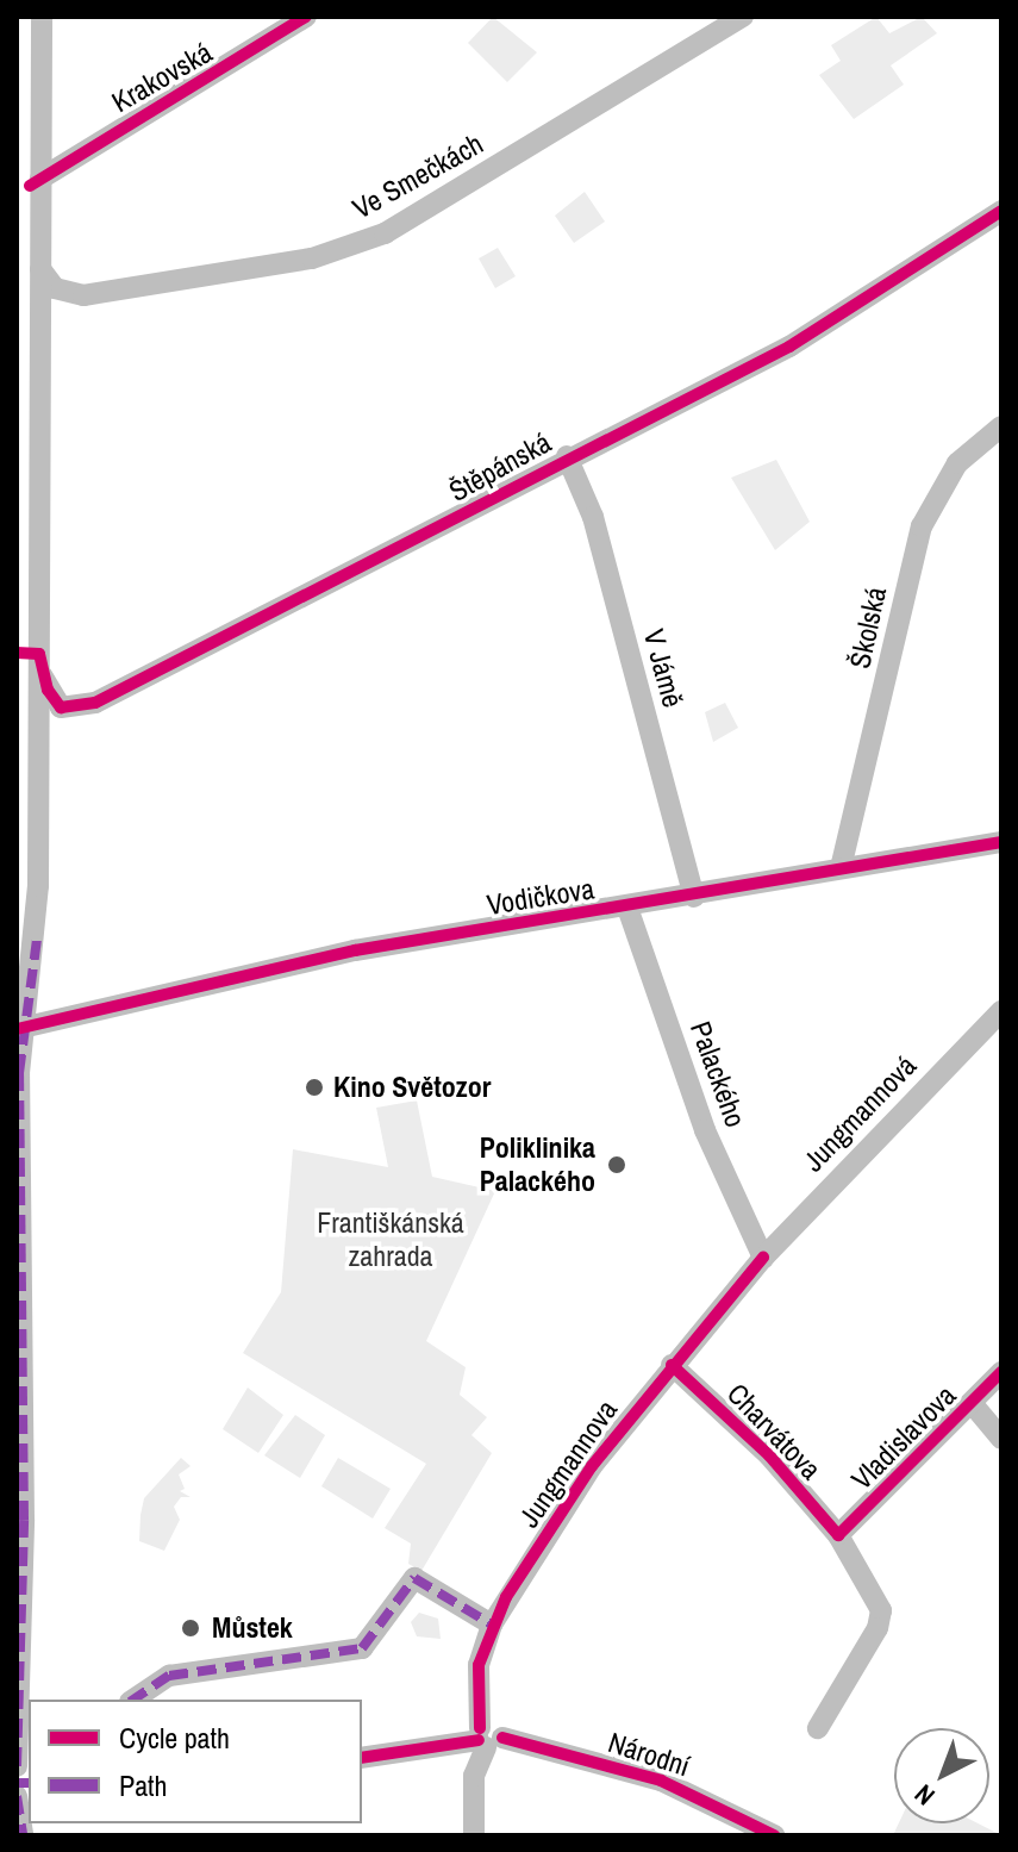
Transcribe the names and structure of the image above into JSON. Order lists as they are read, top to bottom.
{
  "streets": {
    "street": [
      "Krakovská",
      "Ve Smečkách",
      "Štěpánská",
      "Školská",
      "V Jámě",
      "Vodičkova",
      "Palackého",
      "Jungmannová",
      "Charvátova",
      "Vladislavova",
      "Jungmannova",
      "Národní"
    ]
  },
  "crossings": [
    ["Štěpánská", "V Jámě"],
    ["Školská", "Vodičkova"],
    ["V Jámě", "Vodičkova"],
    ["Vodičkova", "Palackého"],
    ["Palackého", "Jungmannová"],
    ["Palackého", "Jungmannova"],
    ["Jungmannová", "Jungmannova"],
    ["Charvátova", "Vladislavova"],
    ["Charvátova", "Jungmannova"],
    ["Jungmannova", "Národní"]
  ],
  "parks": ["Františkánská zahrada"],
  "places": ["Kino Světozor", "Poliklinika Palackého", "Můstek"],
  "legend": ["Cycle path", "Path"],
  "north": "bottom left"
}
